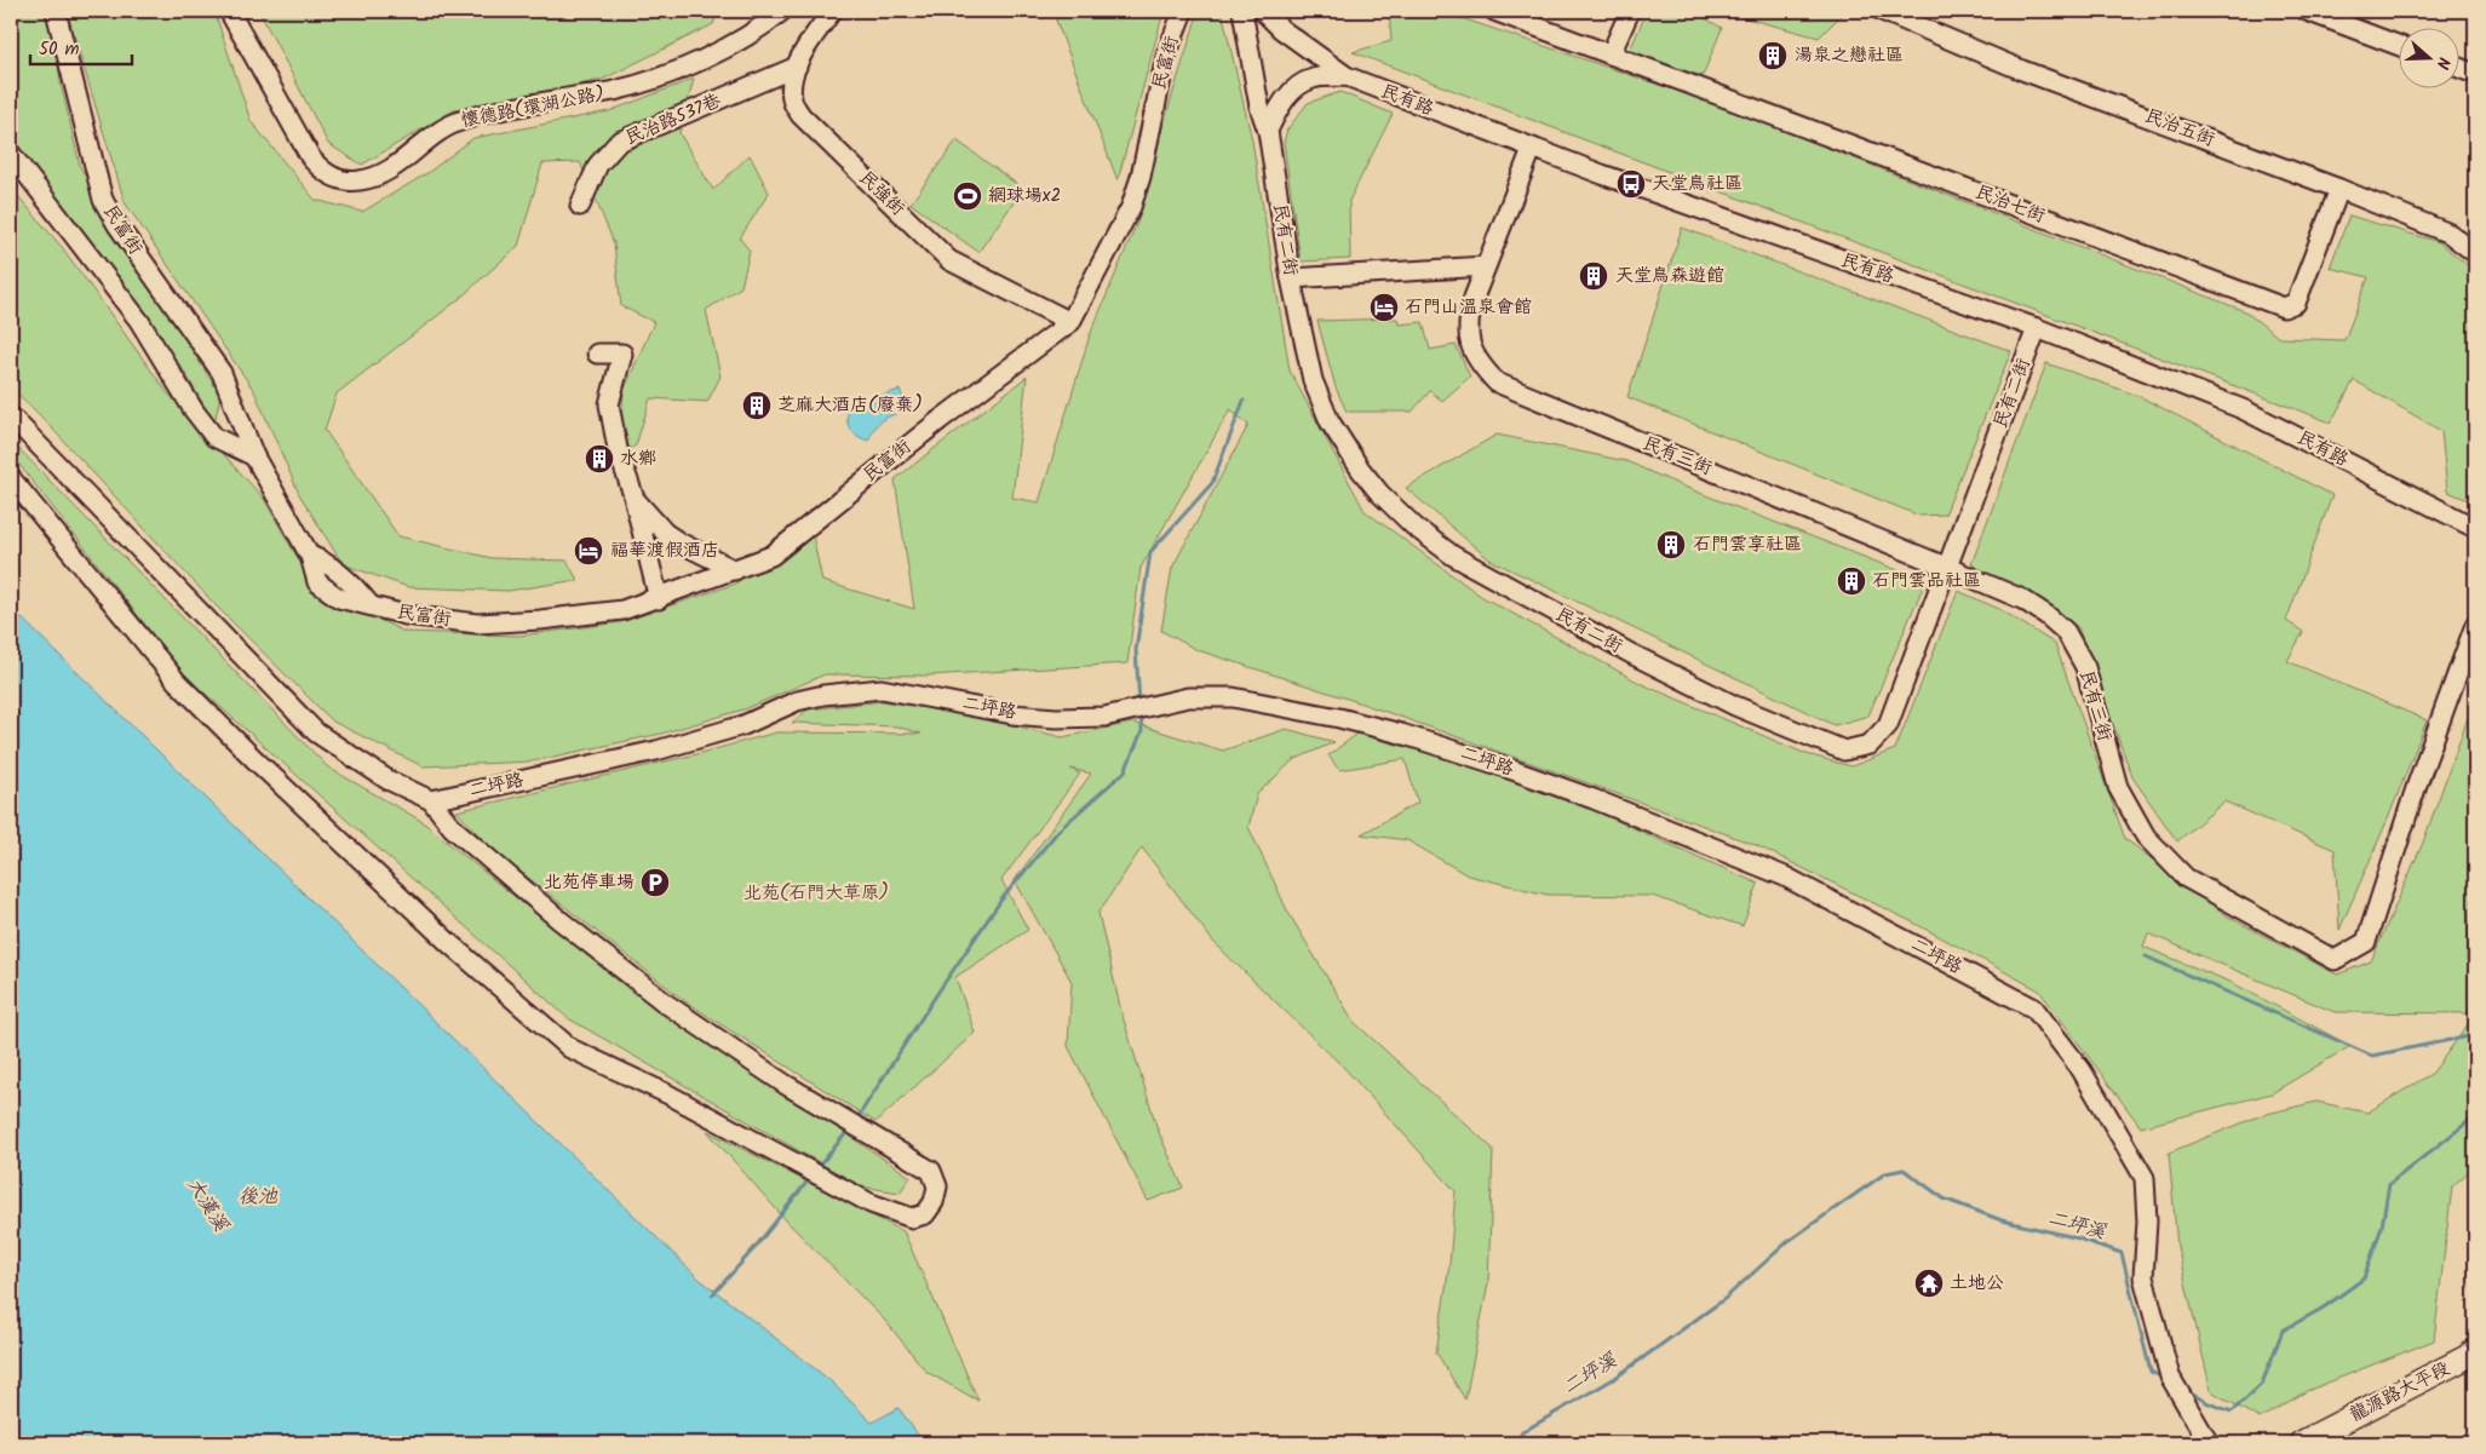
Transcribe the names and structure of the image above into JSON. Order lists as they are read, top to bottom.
{
  "streets": {
    "main road": ["龍源路大平段"],
    "street": [
      "民富街",
      "民有路",
      "懷德路(環湖公路)",
      "民治路537巷",
      "民治五街",
      "民強街",
      "民治七街",
      "民有二街",
      "民有三街",
      "二坪路"
    ]
  },
  "crossings": [
    ["民富街", "民強街"],
    ["民有路", "民有二街"],
    ["民有路", "民有三街"],
    ["民治路537巷", "民強街"],
    ["民治五街", "民治七街"],
    ["民有二街", "民有三街"]
  ],
  "water": ["後池", "大漢溪", "二坪溪"],
  "parks": ["北苑(石門大草原)"],
  "places": {
    "building": [
      "湯泉之戀社區",
      "天堂鳥森遊館",
      "芝麻大酒店(廢棄)",
      "水鄉",
      "石門雲享社區",
      "石門雲品社區"
    ],
    "bus stop": ["天堂鳥社區"],
    "sports": ["網球場x2"],
    "hotel": ["石門山溫泉會館", "福華渡假酒店"],
    "parking": ["北苑停車場"],
    "temple": ["土地公"]
  },
  "scale_bar": "50 m",
  "north": "right"
}
